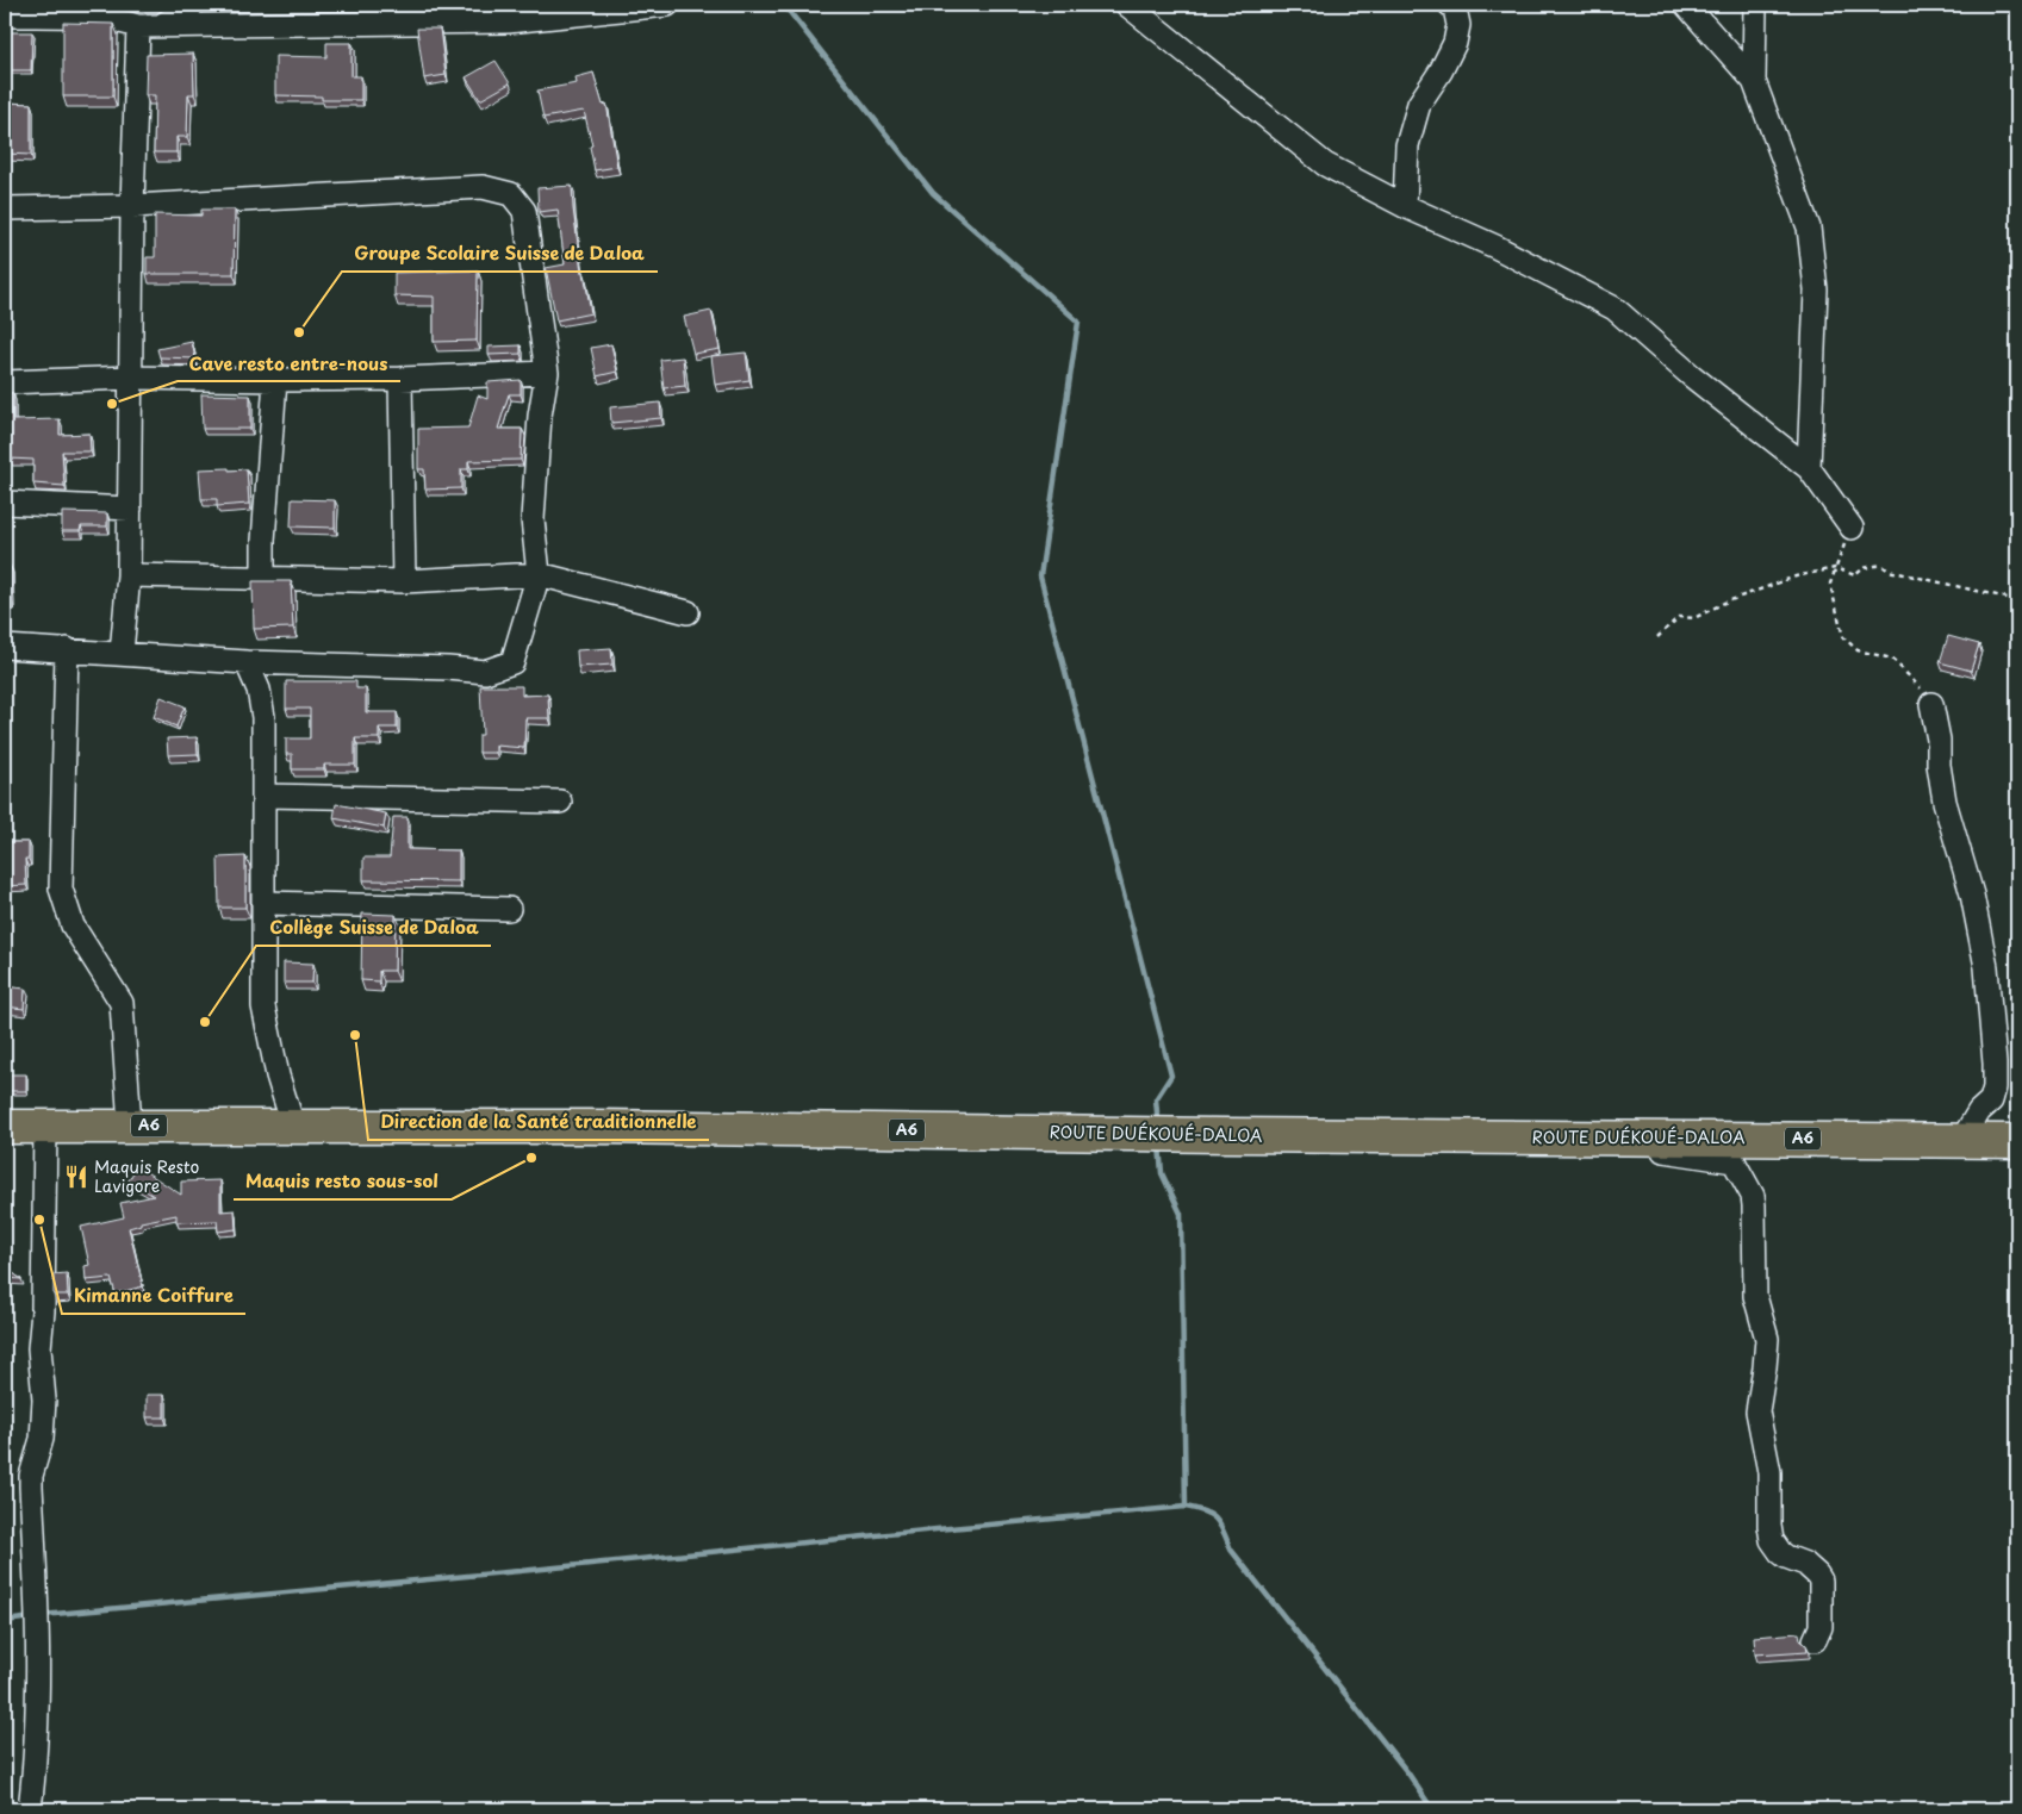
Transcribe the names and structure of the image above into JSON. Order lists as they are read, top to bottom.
{
  "streets": {
    "highway": ["A6", "ROUTE DUÉKOUÉ-DALOA"]
  },
  "crossings": [
    ["A6", "ROUTE DUÉKOUÉ-DALOA"]
  ],
  "places": {
    "other": [
      "Groupe Scolaire Suisse de Daloa",
      "Cave resto entre-nous",
      "Collège Suisse de Daloa",
      "Direction de la Santé traditionnelle",
      "Maquis resto sous-sol",
      "Kimanne Coiffure"
    ],
    "restaurant": ["Maquis Resto Lavigore"]
  }
}
